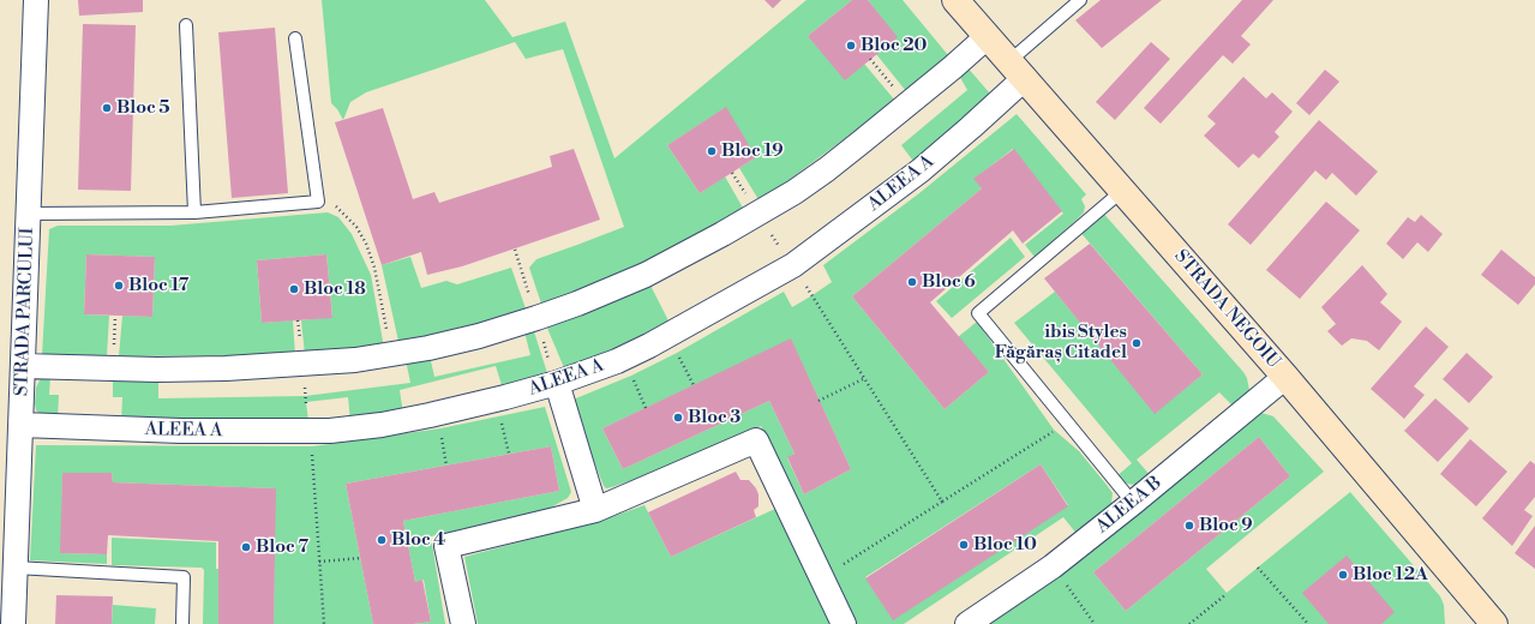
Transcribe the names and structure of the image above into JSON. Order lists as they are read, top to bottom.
{
  "streets": {
    "main road": ["STRADA NEGOIU"],
    "street": ["ALEEA A", "STRADA PARCULUI", "ALEEA B"]
  },
  "crossings": [
    ["ALEEA A", "STRADA NEGOIU"],
    ["ALEEA A", "STRADA PARCULUI"],
    ["STRADA NEGOIU", "ALEEA B"]
  ],
  "places": [
    "Bloc 20",
    "Bloc 5",
    "Bloc 19",
    "Bloc 6",
    "Bloc 17",
    "Bloc 18",
    "ibis Styles Făgăraș Citadel",
    "Bloc 3",
    "Bloc 9",
    "Bloc 4",
    "Bloc 10",
    "Bloc 7",
    "Bloc 12A"
  ]
}
